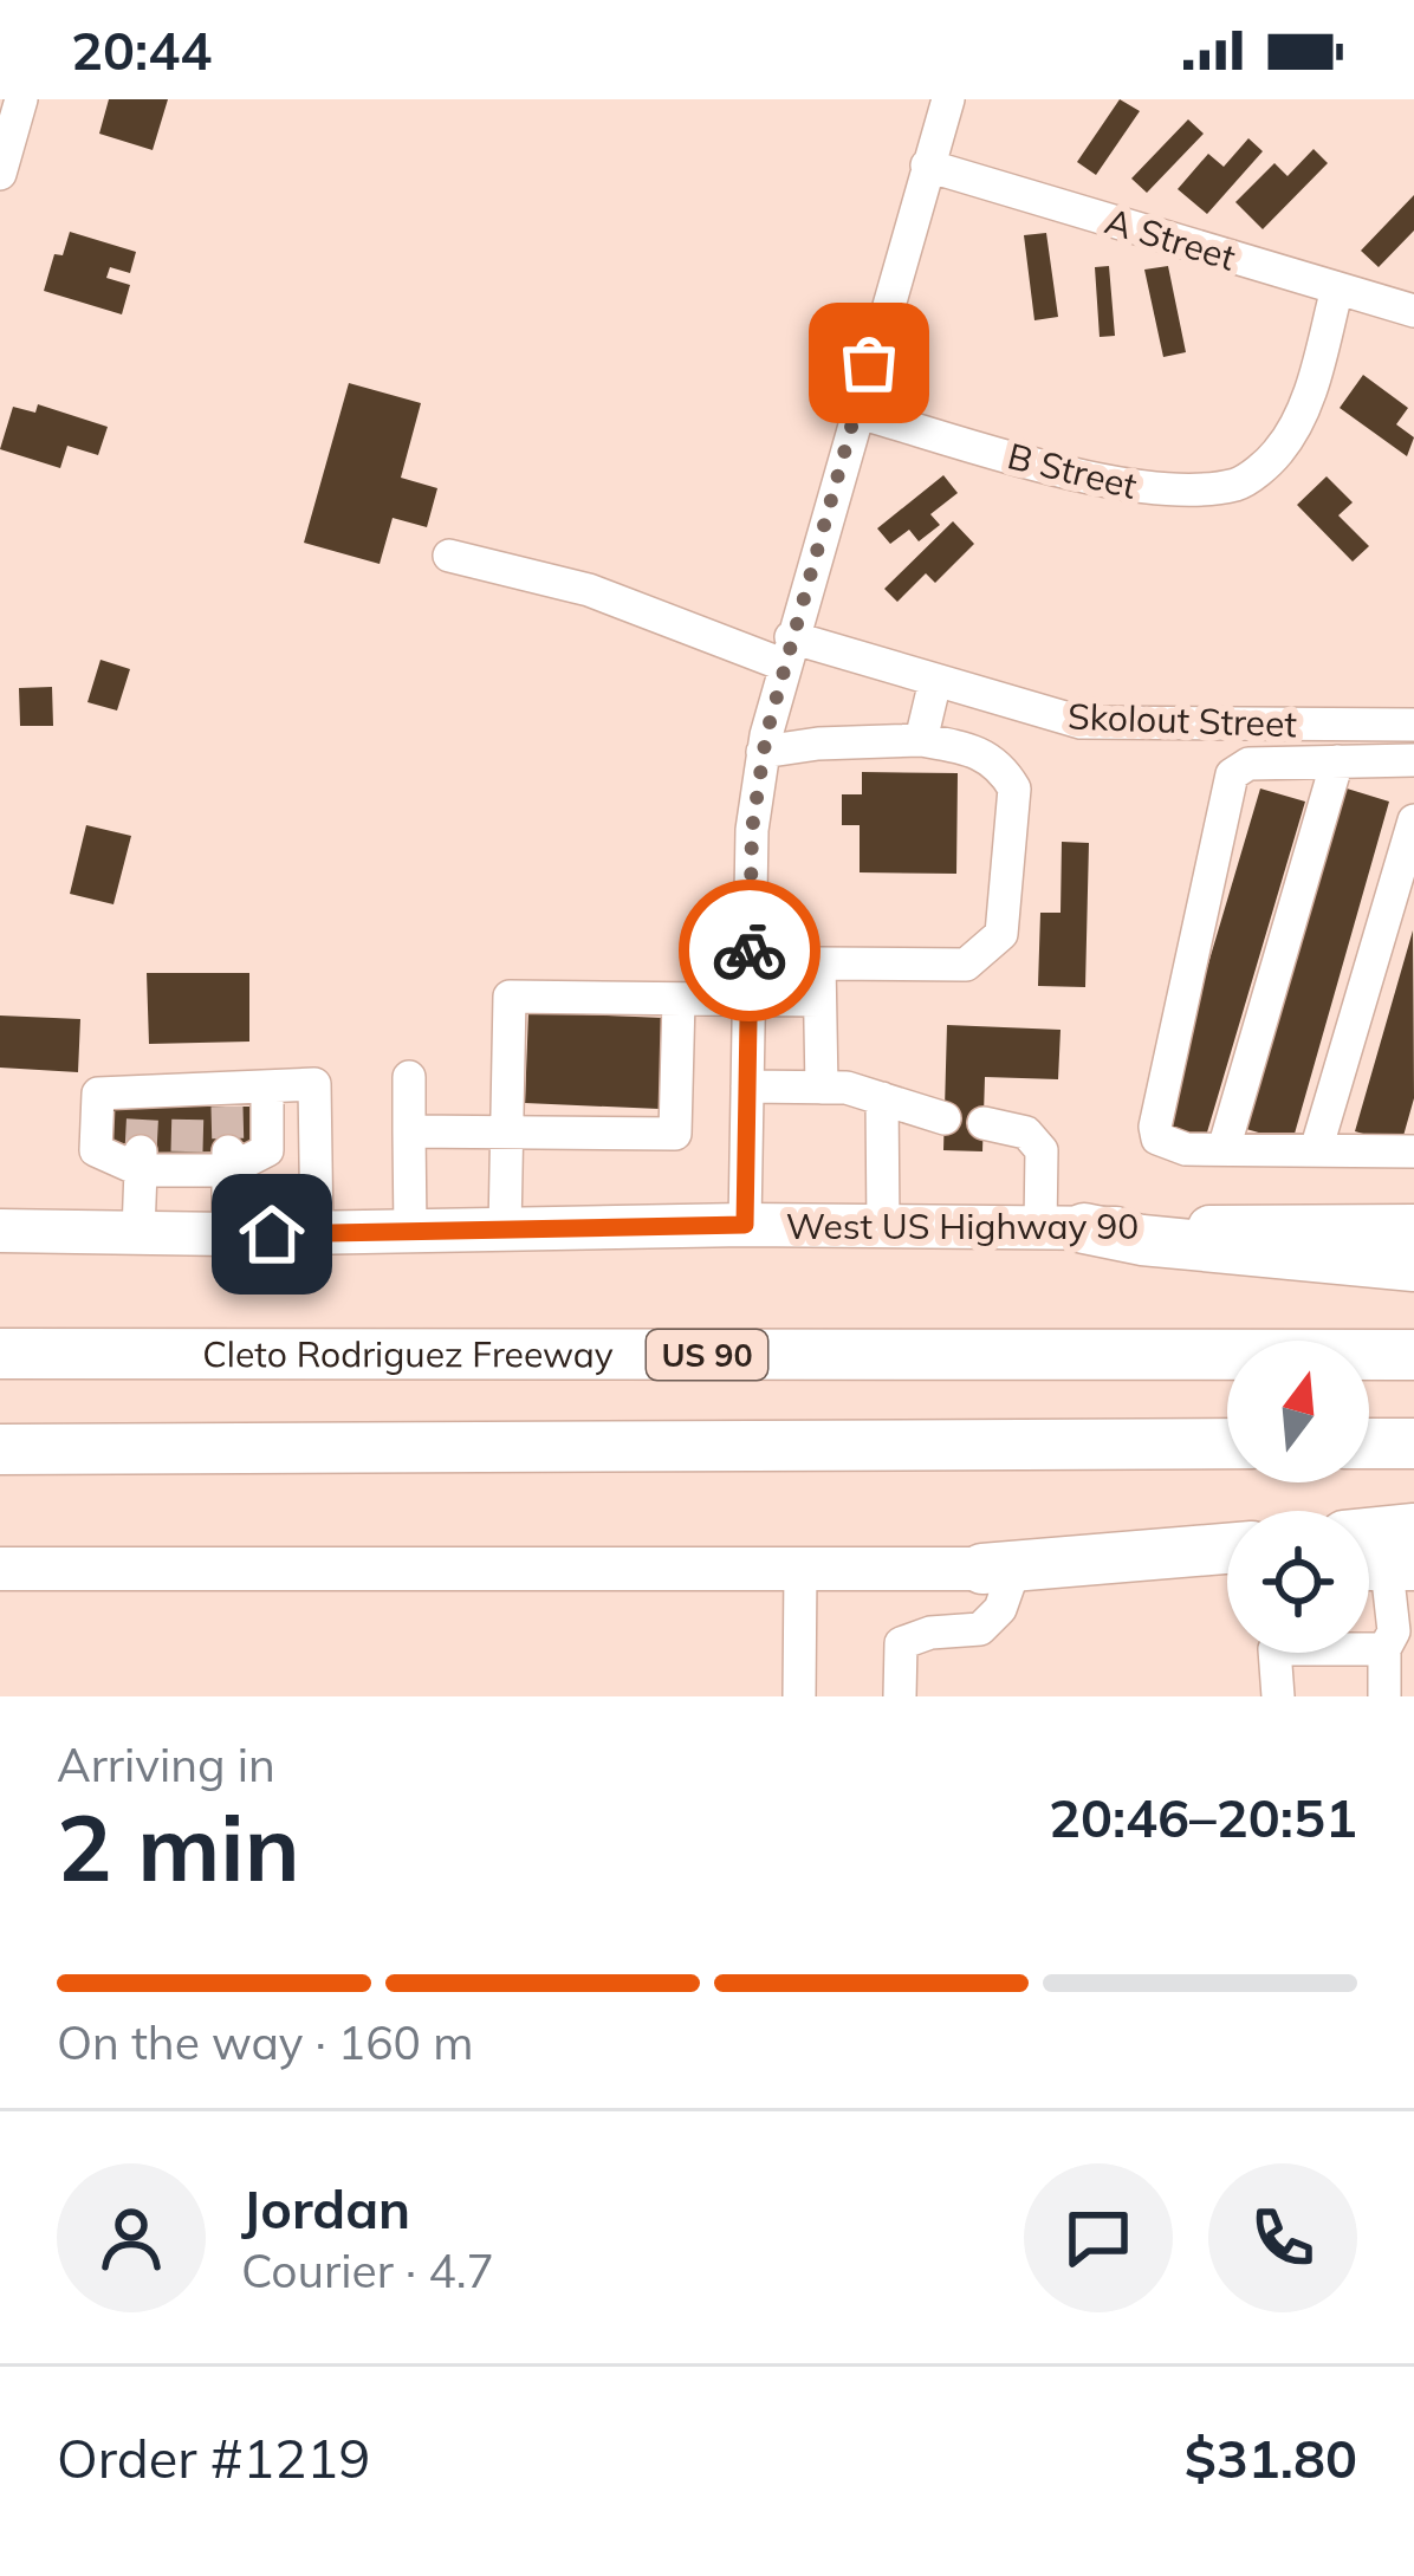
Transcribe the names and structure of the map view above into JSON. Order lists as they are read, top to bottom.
{
  "streets": {
    "highway": ["Cleto Rodriguez Freeway", "US 90"],
    "main road": ["West US Highway 90"],
    "street": ["A Street", "B Street", "Skolout Street"]
  },
  "crossings": [
    ["A Street", "B Street"]
  ],
  "north": "top",
  "page": {
    "status": "20:44",
    "heading": ["2 min", "Arriving in", "20:46–20:51"],
    "panel": [
      "Jordan",
      "Courier · 4.7",
      "Order #1219",
      "$31.80"
    ],
    "bar": "On the way · 160 m"
  }
}
